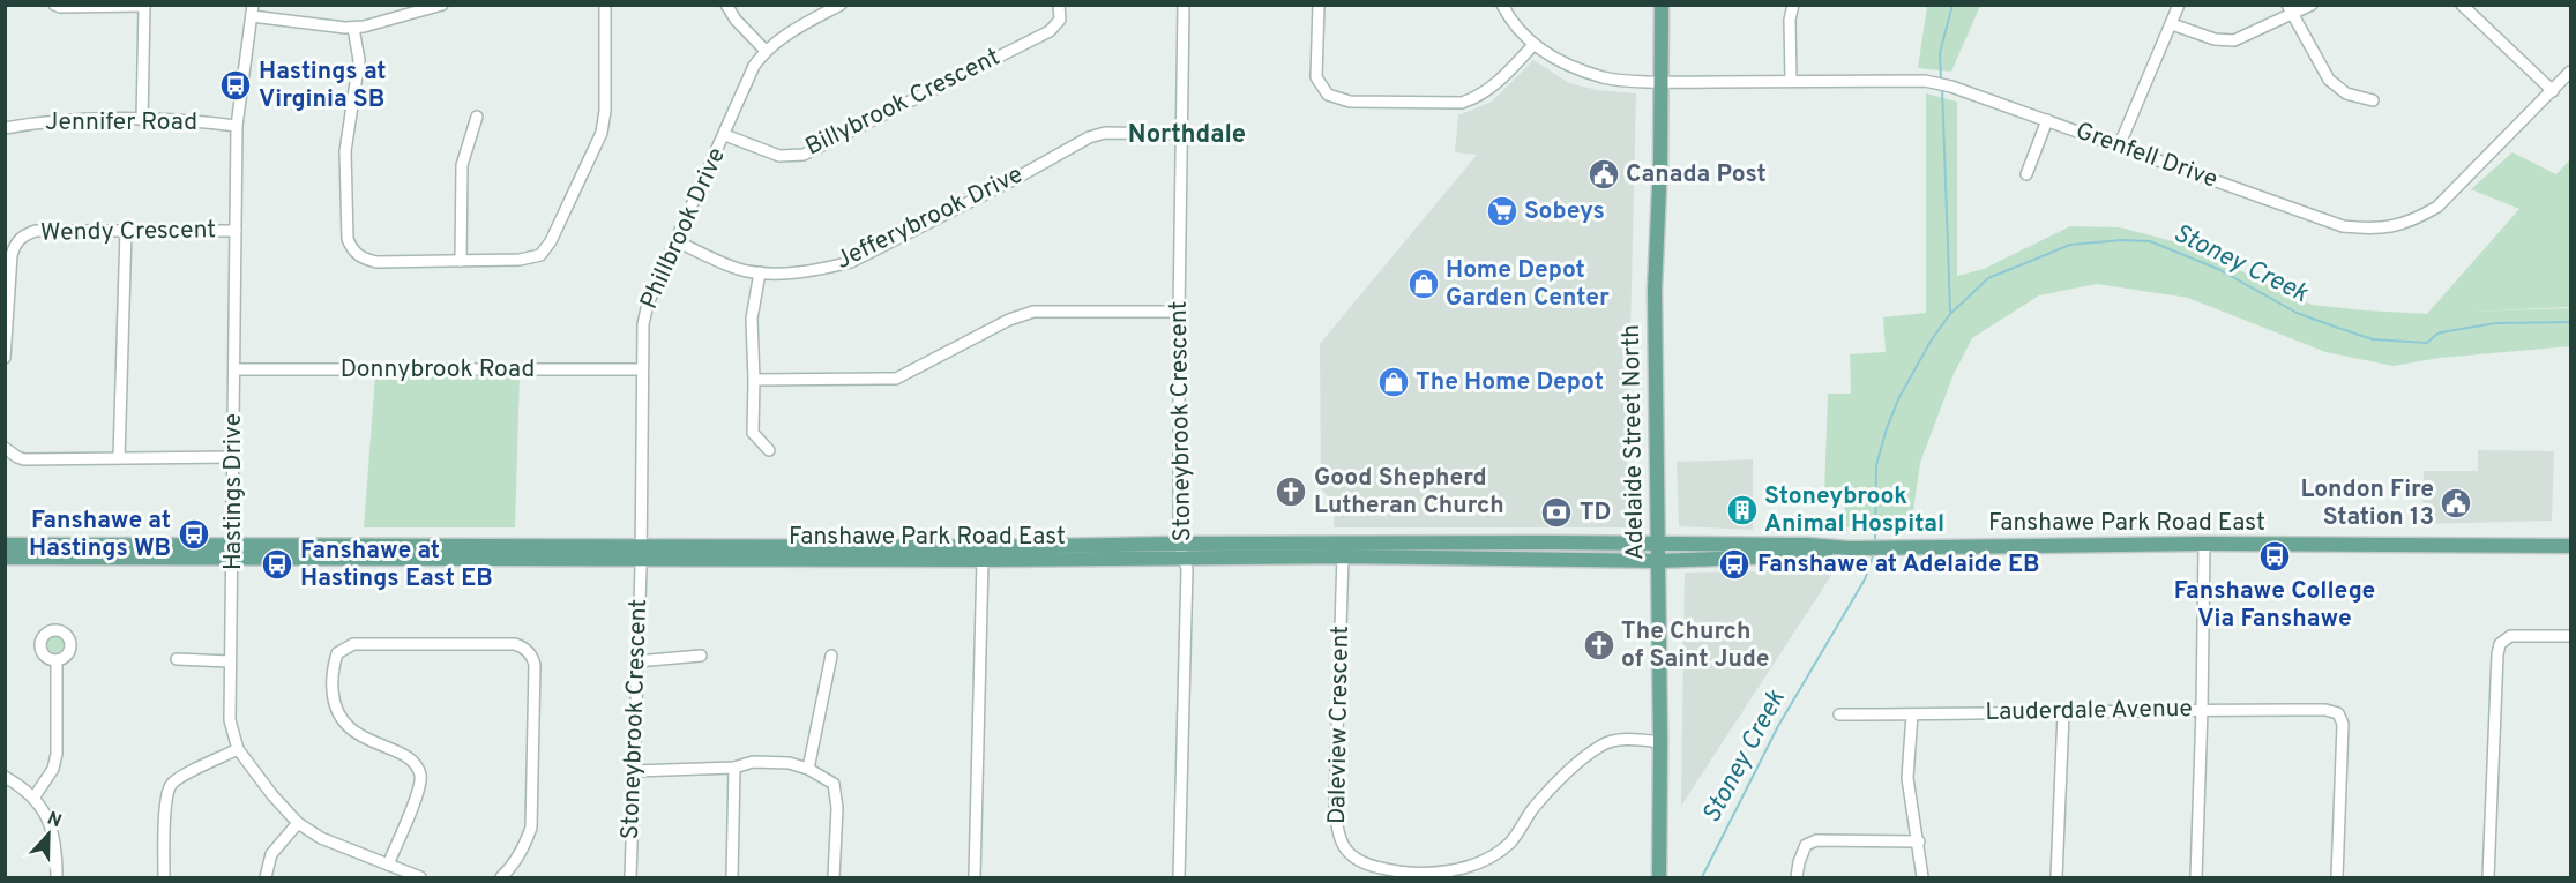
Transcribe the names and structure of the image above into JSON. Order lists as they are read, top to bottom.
{
  "streets": {
    "main road": ["Adelaide Street North", "Fanshawe Park Road East"],
    "street": [
      "Billybrook Crescent",
      "Jennifer Road",
      "Grenfell Drive",
      "Jefferybrook Drive",
      "Phillbrook Drive",
      "Wendy Crescent",
      "Donnybrook Road",
      "Stoneybrook Crescent",
      "Hastings Drive",
      "Lauderdale Avenue",
      "Daleview Crescent"
    ]
  },
  "crossings": [
    ["Billybrook Crescent", "Phillbrook Drive"],
    ["Jennifer Road", "Hastings Drive"],
    ["Grenfell Drive", "Adelaide Street North"],
    ["Jefferybrook Drive", "Phillbrook Drive"],
    ["Jefferybrook Drive", "Stoneybrook Crescent"],
    ["Phillbrook Drive", "Donnybrook Road"],
    ["Phillbrook Drive", "Stoneybrook Crescent"],
    ["Phillbrook Drive", "Fanshawe Park Road East"],
    ["Wendy Crescent", "Hastings Drive"],
    ["Donnybrook Road", "Hastings Drive"],
    ["Stoneybrook Crescent", "Fanshawe Park Road East"],
    ["Adelaide Street North", "Fanshawe Park Road East"],
    ["Adelaide Street North", "Daleview Crescent"],
    ["Hastings Drive", "Fanshawe Park Road East"],
    ["Fanshawe Park Road East", "Daleview Crescent"]
  ],
  "districts": ["Northdale"],
  "water": ["Stoney Creek"],
  "places": {
    "bus stop": [
      "Hastings at Virginia SB",
      "Fanshawe at Hastings WB",
      "Fanshawe College Via Fanshawe",
      "Fanshawe at Hastings East EB",
      "Fanshawe at Adelaide EB"
    ],
    "public building": ["Canada Post", "London Fire Station 13"],
    "supermarket": ["Sobeys"],
    "shop": ["Home Depot Garden Center", "The Home Depot"],
    "church": ["Good Shepherd Lutheran Church", "The Church of Saint Jude"],
    "building": ["Stoneybrook Animal Hospital"],
    "bank": ["TD"]
  },
  "north": "top"
}
